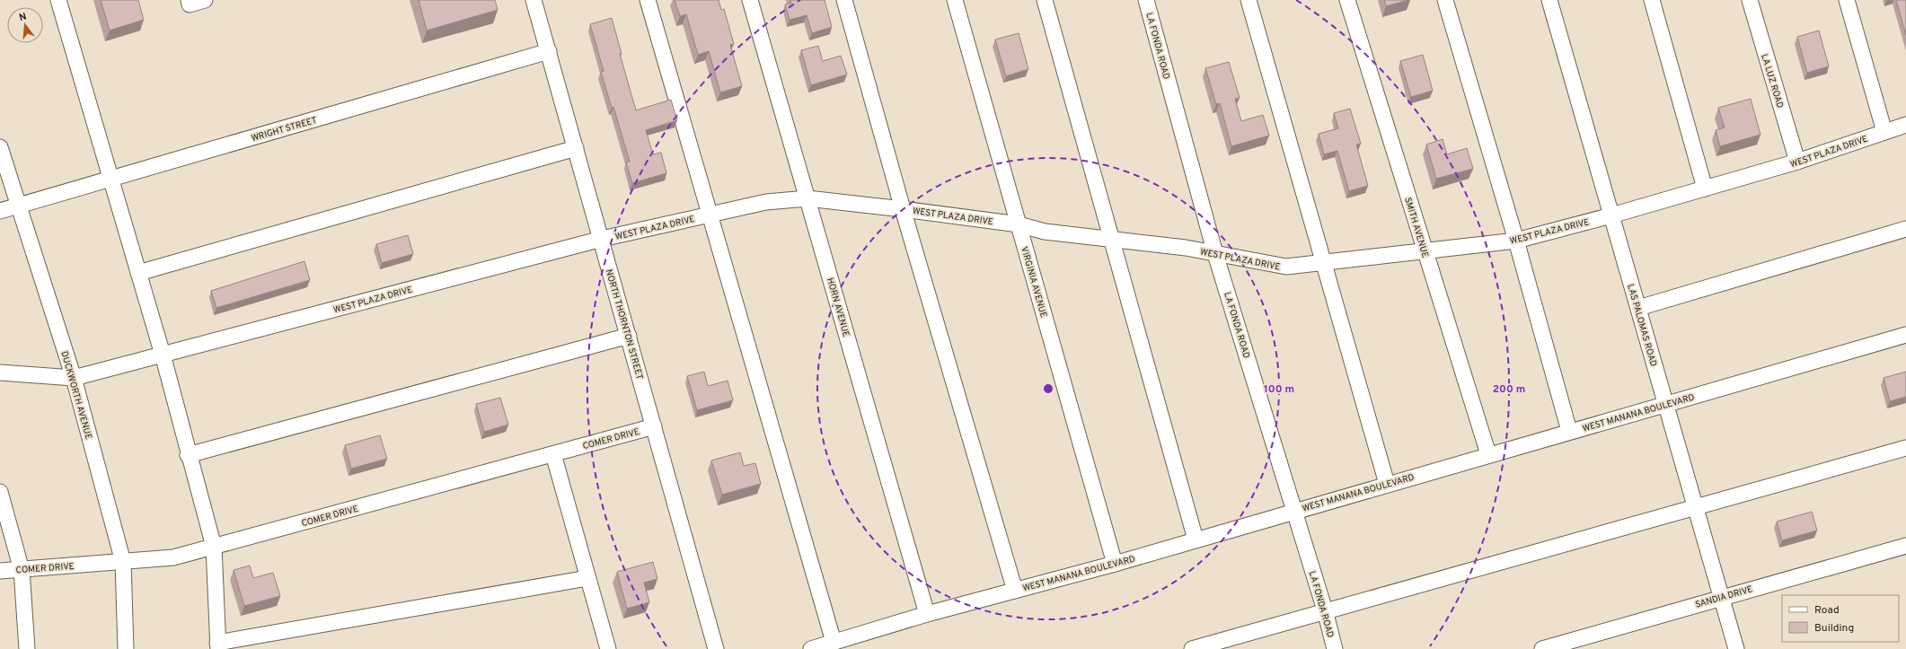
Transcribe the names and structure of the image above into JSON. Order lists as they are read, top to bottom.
{
  "streets": {
    "street": [
      "LA FONDA ROAD",
      "LA LUZ ROAD",
      "WRIGHT STREET",
      "WEST PLAZA DRIVE",
      "SMITH AVENUE",
      "VIRGINIA AVENUE",
      "HORN AVENUE",
      "NORTH THORNTON STREET",
      "LAS PALOMAS ROAD",
      "DUCKWORTH AVENUE",
      "WEST MANANA BOULEVARD",
      "COMER DRIVE",
      "SANDIA DRIVE"
    ]
  },
  "crossings": [
    ["LA FONDA ROAD", "WEST PLAZA DRIVE"],
    ["LA FONDA ROAD", "WEST MANANA BOULEVARD"],
    ["LA LUZ ROAD", "WEST PLAZA DRIVE"],
    ["WRIGHT STREET", "NORTH THORNTON STREET"],
    ["WRIGHT STREET", "DUCKWORTH AVENUE"],
    ["WEST PLAZA DRIVE", "SMITH AVENUE"],
    ["WEST PLAZA DRIVE", "VIRGINIA AVENUE"],
    ["WEST PLAZA DRIVE", "HORN AVENUE"],
    ["WEST PLAZA DRIVE", "NORTH THORNTON STREET"],
    ["WEST PLAZA DRIVE", "LAS PALOMAS ROAD"],
    ["WEST PLAZA DRIVE", "DUCKWORTH AVENUE"],
    ["SMITH AVENUE", "WEST MANANA BOULEVARD"],
    ["VIRGINIA AVENUE", "WEST MANANA BOULEVARD"],
    ["HORN AVENUE", "WEST MANANA BOULEVARD"],
    ["NORTH THORNTON STREET", "COMER DRIVE"],
    ["LAS PALOMAS ROAD", "WEST MANANA BOULEVARD"],
    ["LAS PALOMAS ROAD", "SANDIA DRIVE"],
    ["DUCKWORTH AVENUE", "COMER DRIVE"]
  ],
  "legend": ["Road", "Building"],
  "north": "top",
  "rings": ["100 m", "200 m"]
}
